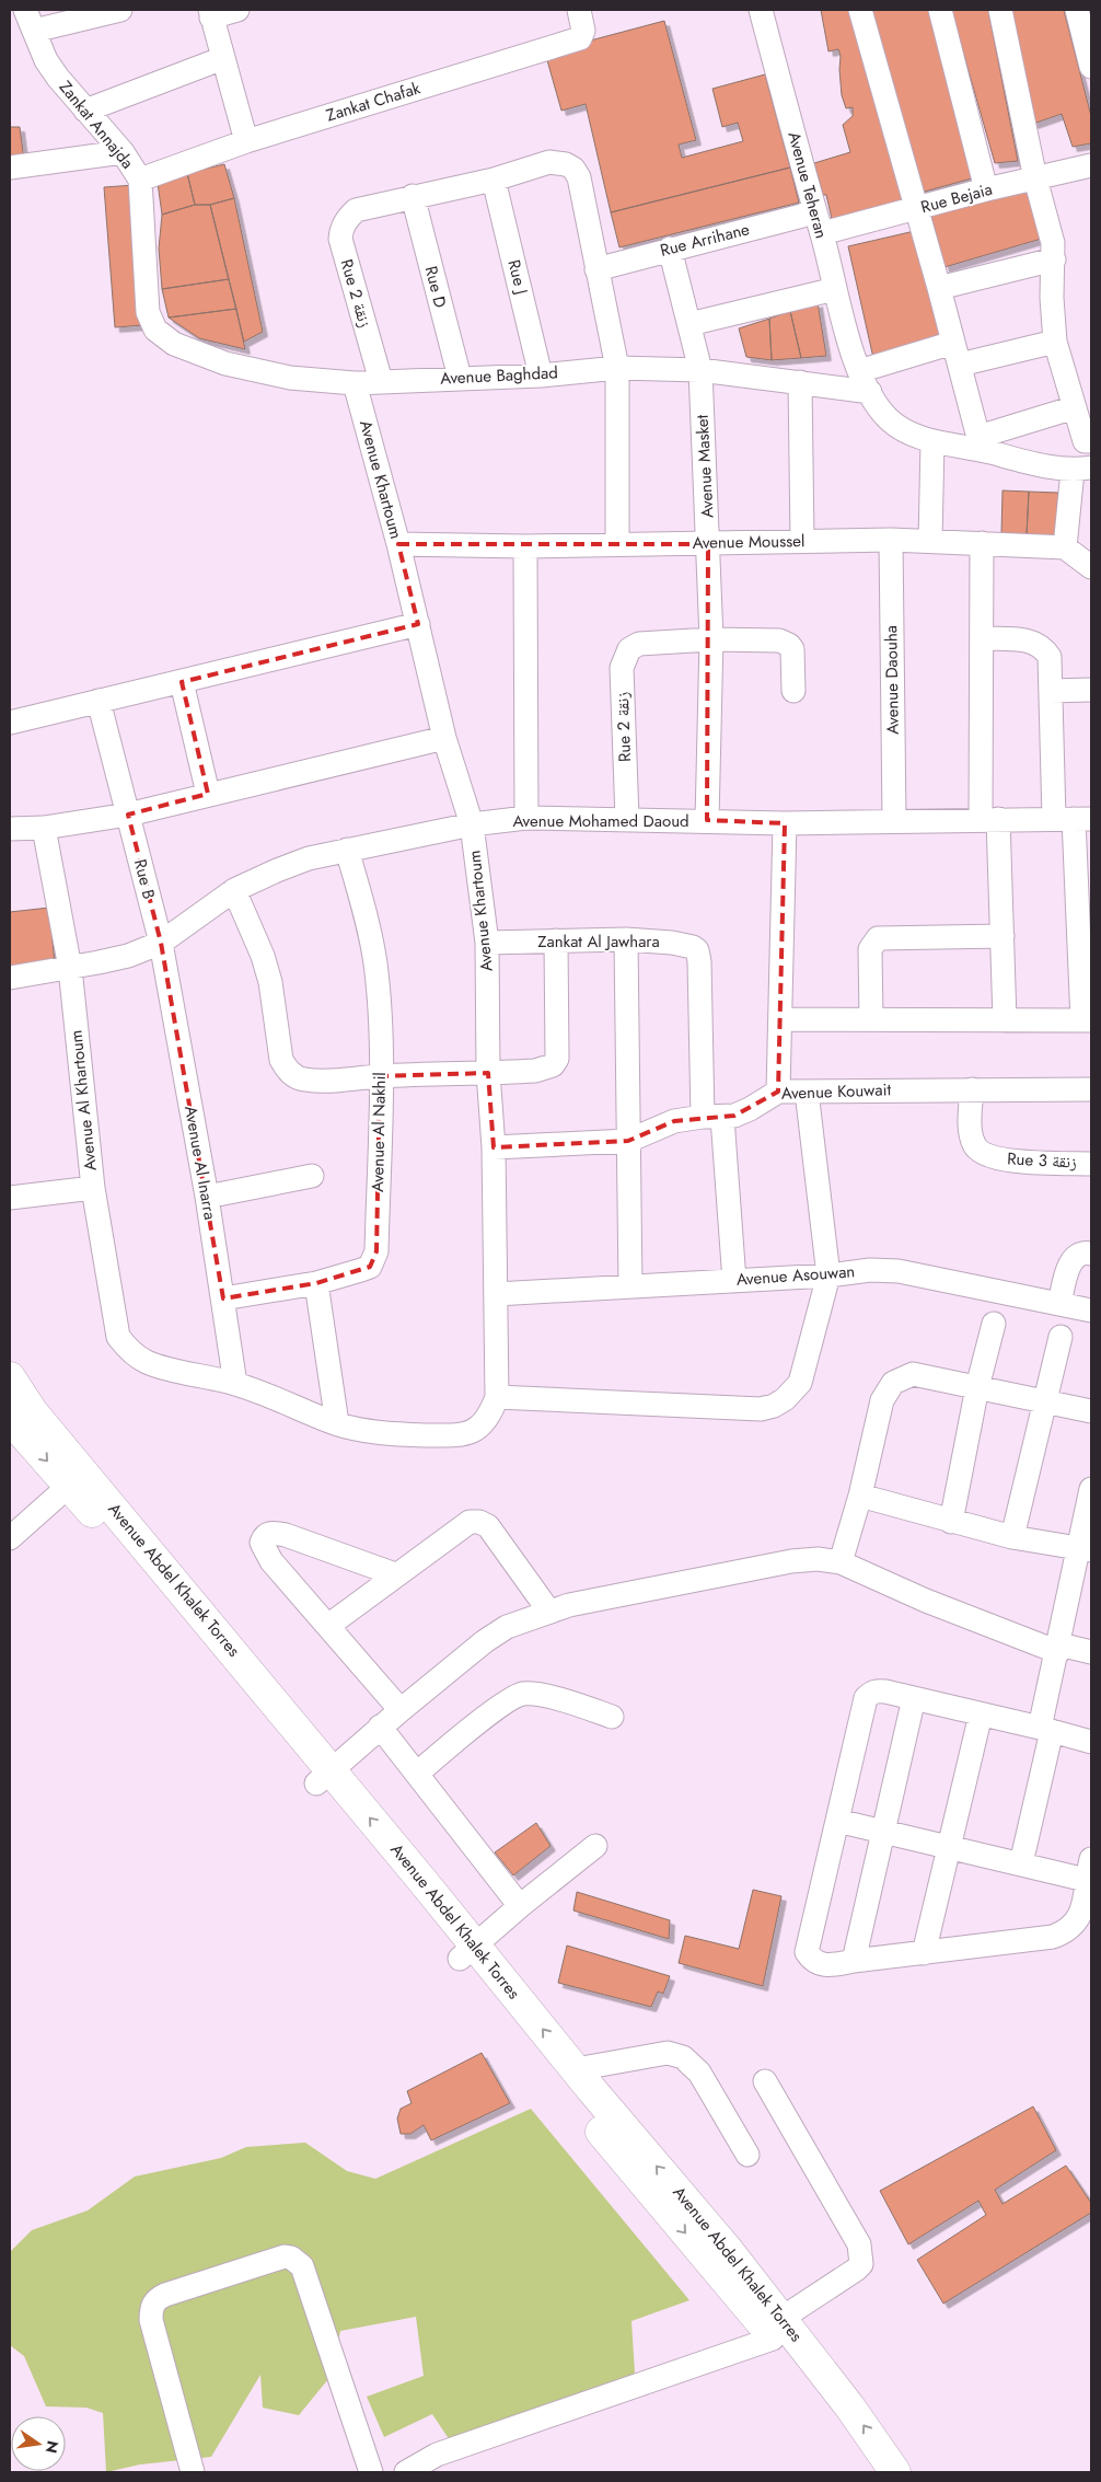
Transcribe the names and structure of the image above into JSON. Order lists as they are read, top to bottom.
{
  "streets": {
    "main road": ["Avenue Abdel Khalek Torres"],
    "street": [
      "Zankat Chafak",
      "Zankat Annajda",
      "Avenue Teheran",
      "Rue Bejaia",
      "Rue Arrihane",
      "Rue J",
      "Rue D",
      "Rue 2 زنقة",
      "Avenue Baghdad",
      "Avenue Masket",
      "Avenue Khartoum",
      "Avenue Moussel",
      "Avenue Daouha",
      "Avenue Mohamed Daoud",
      "Rue B",
      "Zankat Al Jawhara",
      "Avenue Kouwait",
      "Avenue Al Khartoum",
      "Avenue Al Nakhil",
      "Rue 3 زنقة",
      "Avenue Al Inarra",
      "Avenue Asouwan"
    ]
  },
  "crossings": [
    ["Zankat Chafak", "Zankat Annajda"],
    ["Zankat Annajda", "Avenue Baghdad"],
    ["Avenue Teheran", "Rue Bejaia"],
    ["Avenue Teheran", "Rue Arrihane"],
    ["Avenue Teheran", "Avenue Baghdad"],
    ["Rue Arrihane", "Avenue Masket"],
    ["Rue J", "Avenue Baghdad"],
    ["Rue D", "Rue 2 زنقة"],
    ["Rue D", "Avenue Baghdad"],
    ["Rue 2 زنقة", "Avenue Baghdad"],
    ["Rue 2 زنقة", "Avenue Masket"],
    ["Rue 2 زنقة", "Avenue Mohamed Daoud"],
    ["Avenue Baghdad", "Avenue Masket"],
    ["Avenue Baghdad", "Avenue Khartoum"],
    ["Avenue Masket", "Avenue Moussel"],
    ["Avenue Masket", "Avenue Mohamed Daoud"],
    ["Avenue Khartoum", "Avenue Moussel"],
    ["Avenue Khartoum", "Avenue Mohamed Daoud"],
    ["Avenue Khartoum", "Zankat Al Jawhara"],
    ["Avenue Khartoum", "Avenue Kouwait"],
    ["Avenue Khartoum", "Avenue Asouwan"],
    ["Avenue Moussel", "Avenue Daouha"],
    ["Avenue Daouha", "Avenue Mohamed Daoud"],
    ["Avenue Mohamed Daoud", "Rue B"],
    ["Avenue Mohamed Daoud", "Avenue Al Khartoum"],
    ["Avenue Mohamed Daoud", "Avenue Al Nakhil"],
    ["Avenue Mohamed Daoud", "Avenue Al Inarra"],
    ["Rue B", "Avenue Al Inarra"],
    ["Zankat Al Jawhara", "Avenue Kouwait"],
    ["Avenue Kouwait", "Rue 3 زنقة"],
    ["Avenue Al Khartoum", "Avenue Al Inarra"],
    ["Avenue Al Nakhil", "Avenue Al Inarra"]
  ],
  "north": "right"
}
